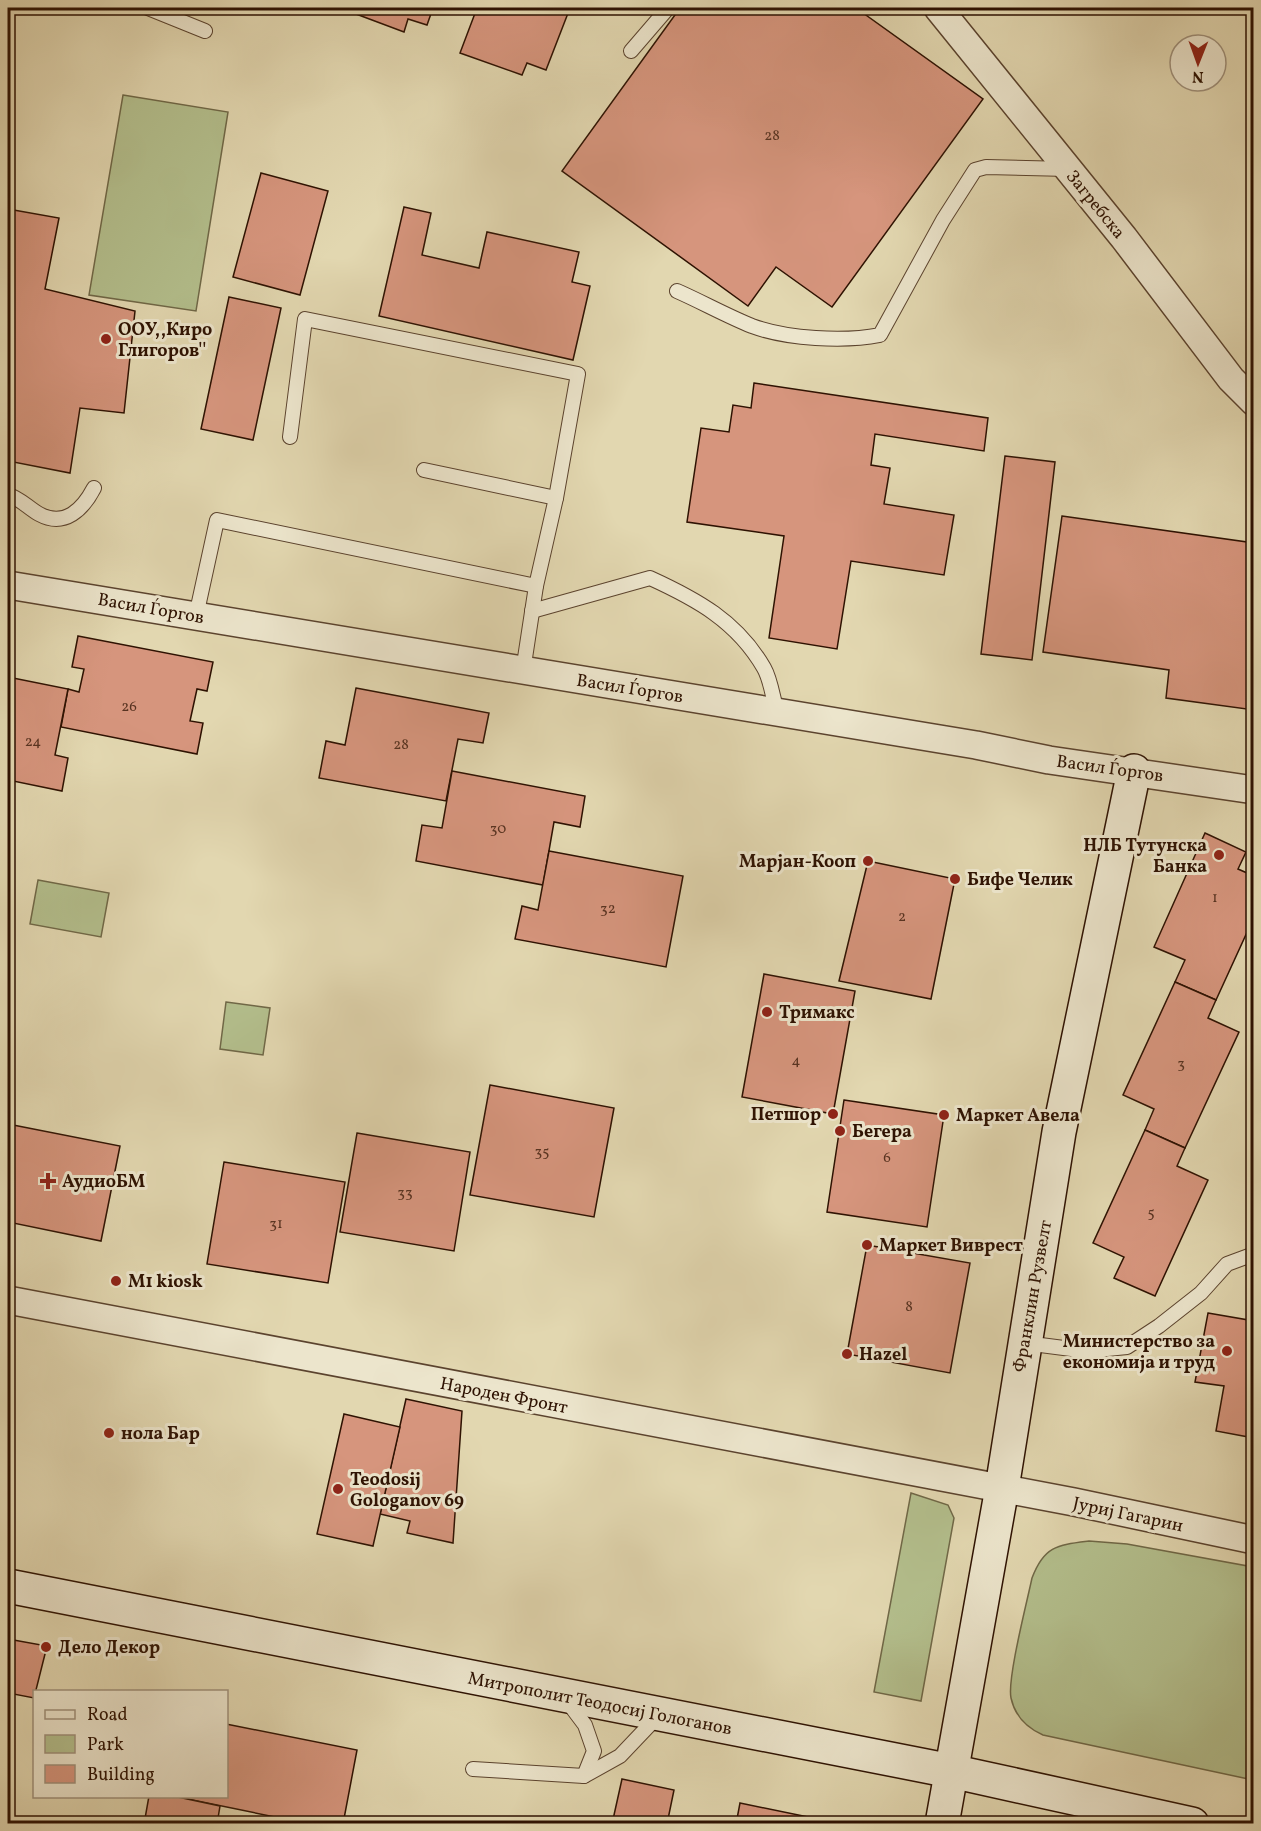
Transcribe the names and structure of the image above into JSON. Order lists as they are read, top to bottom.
{
  "streets": {
    "street": [
      "Загребска",
      "Васил Ѓоргов",
      "Франклин Рузвелт",
      "Народен Фронт",
      "Јуриј Гагарин",
      "Митрополит Теодосиј Гологанов"
    ]
  },
  "crossings": [
    ["Васил Ѓоргов", "Франклин Рузвелт"],
    ["Франклин Рузвелт", "Народен Фронт"],
    ["Франклин Рузвелт", "Јуриј Гагарин"],
    ["Франклин Рузвелт", "Митрополит Теодосиј Гологанов"],
    ["Народен Фронт", "Јуриј Гагарин"]
  ],
  "places": {
    "other": [
      "ООУ,,Киро Глигоров''",
      "НЛБ Тутунска Банка",
      "Марјан-Кооп",
      "Бифе Челик",
      "Тримакс",
      "Петшор",
      "Маркет Авела",
      "Бегера",
      "Маркет Виврест",
      "M1 kiosk",
      "Министерство за економија и труд",
      "Hazel",
      "нола Бар",
      "Teodosij Gologanov 69",
      "Дело Декор"
    ],
    "health": ["АудиоБМ"]
  },
  "house_numbers": [
    "28",
    "26",
    "24",
    "28",
    "30",
    "1",
    "32",
    "2",
    "4",
    "3",
    "35",
    "6",
    "33",
    "5",
    "31",
    "8"
  ],
  "legend": ["Road", "Park", "Building"],
  "north": "bottom"
}
